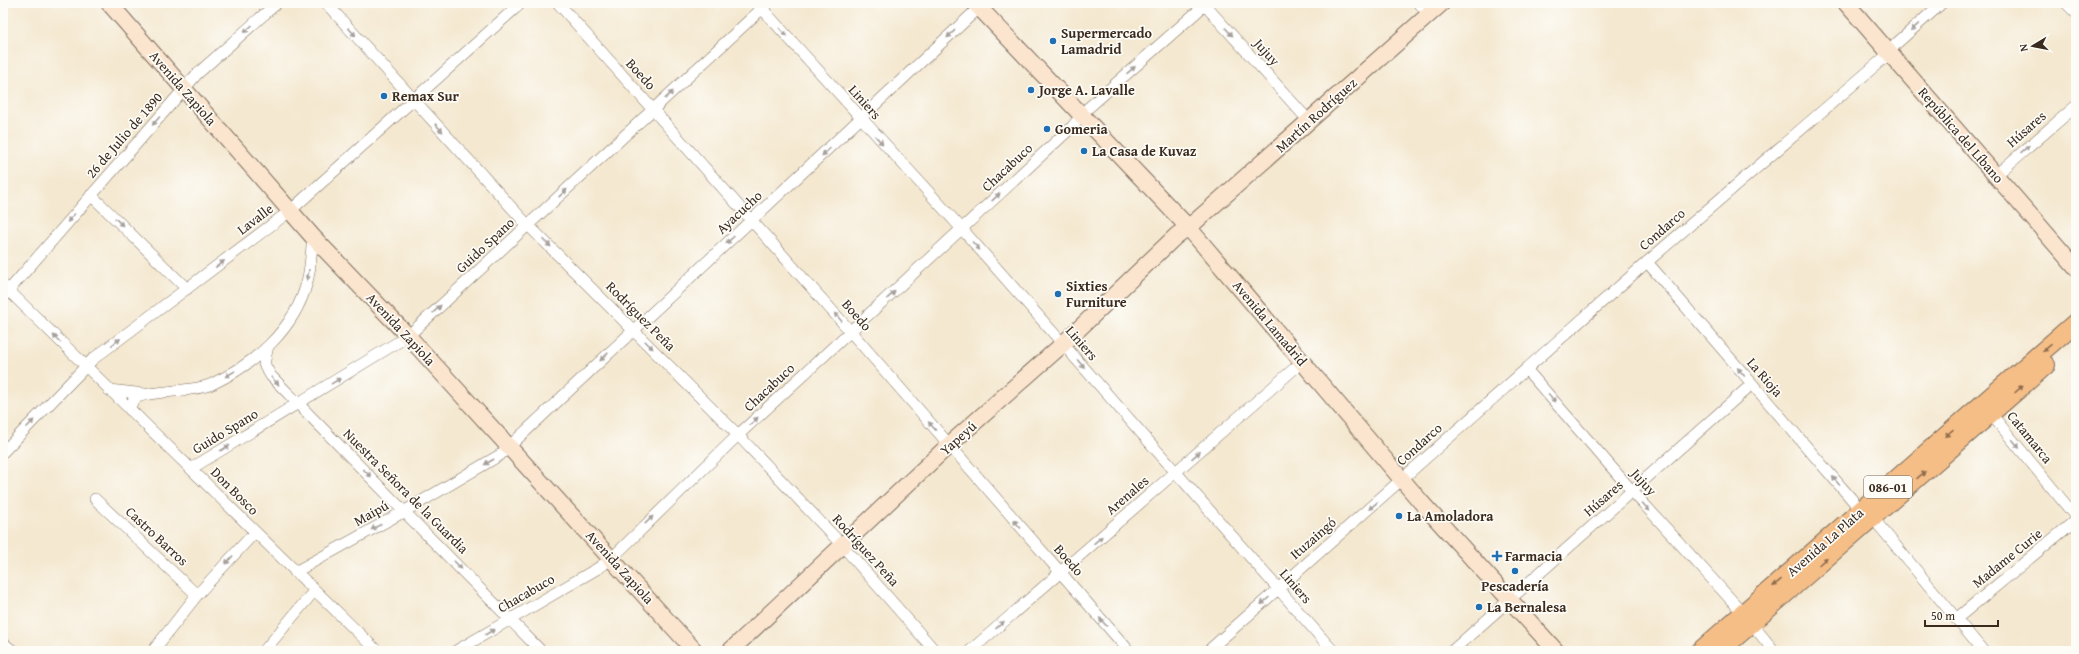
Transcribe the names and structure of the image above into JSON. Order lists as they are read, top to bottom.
{
  "streets": {
    "main road": ["086-01", "Avenida La Plata"],
    "street": [
      "Jujuy",
      "Boedo",
      "Avenida Zapiola",
      "Liniers",
      "Martín Rodríguez",
      "Húsares",
      "26 de Julio de 1890",
      "República del Líbano",
      "Chacabuco",
      "Ayacucho",
      "Lavalle",
      "Condarco",
      "Guido Spano",
      "Rodríguez Peña",
      "Avenida Lamadrid",
      "La Rioja",
      "Catamarca",
      "Yapeyú",
      "Don Bosco",
      "Nuestra Señora de la Guardia",
      "Arenales",
      "Maipú",
      "Castro Barros",
      "Ituzaingó",
      "Madame Curie"
    ]
  },
  "crossings": [
    ["Jujuy", "Martín Rodríguez"],
    ["Jujuy", "Húsares"],
    ["Jujuy", "Chacabuco"],
    ["Jujuy", "Condarco"],
    ["Jujuy", "Avenida La Plata"],
    ["Boedo", "Chacabuco"],
    ["Boedo", "Ayacucho"],
    ["Boedo", "Guido Spano"],
    ["Boedo", "Yapeyú"],
    ["Boedo", "Arenales"],
    ["Avenida Zapiola", "26 de Julio de 1890"],
    ["Avenida Zapiola", "Chacabuco"],
    ["Avenida Zapiola", "Ayacucho"],
    ["Avenida Zapiola", "Lavalle"],
    ["Avenida Zapiola", "Guido Spano"],
    ["Avenida Zapiola", "Maipú"],
    ["Liniers", "Chacabuco"],
    ["Liniers", "Ayacucho"],
    ["Liniers", "Guido Spano"],
    ["Liniers", "Yapeyú"],
    ["Liniers", "Arenales"],
    ["Liniers", "Ituzaingó"],
    ["Martín Rodríguez", "Avenida Lamadrid"],
    ["Martín Rodríguez", "Yapeyú"],
    ["Húsares", "República del Líbano"],
    ["Húsares", "Avenida Lamadrid"],
    ["Húsares", "La Rioja"],
    ["26 de Julio de 1890", "Don Bosco"],
    ["República del Líbano", "Condarco"],
    ["Chacabuco", "Rodríguez Peña"],
    ["Chacabuco", "Avenida Lamadrid"],
    ["Chacabuco", "Nuestra Señora de la Guardia"],
    ["Ayacucho", "Rodríguez Peña"],
    ["Ayacucho", "Avenida Lamadrid"],
    ["Ayacucho", "Maipú"],
    ["Lavalle", "Rodríguez Peña"],
    ["Lavalle", "Don Bosco"],
    ["Condarco", "Avenida Lamadrid"],
    ["Condarco", "La Rioja"],
    ["Condarco", "Ituzaingó"],
    ["Guido Spano", "Rodríguez Peña"],
    ["Guido Spano", "Don Bosco"],
    ["Guido Spano", "Nuestra Señora de la Guardia"],
    ["Rodríguez Peña", "Yapeyú"],
    ["Avenida Lamadrid", "Yapeyú"],
    ["Avenida Lamadrid", "Arenales"],
    ["Avenida Lamadrid", "Ituzaingó"],
    ["La Rioja", "Avenida La Plata"],
    ["La Rioja", "Madame Curie"],
    ["Catamarca", "Avenida La Plata"],
    ["Don Bosco", "Maipú"],
    ["Nuestra Señora de la Guardia", "Maipú"]
  ],
  "one_way": [
    "Jujuy",
    "Boedo",
    "Liniers",
    "26 de Julio de 1890",
    "Chacabuco",
    "Ayacucho",
    "Guido Spano",
    "Rodríguez Peña",
    "La Rioja",
    "Catamarca",
    "Nuestra Señora de la Guardia",
    "Arenales",
    "Maipú",
    "Ituzaingó"
  ],
  "places": {
    "other": [
      "Supermercado Lamadrid",
      "Jorge A. Lavalle",
      "Remax Sur",
      "Gomeria",
      "La Casa de Kuvaz",
      "Sixties Furniture",
      "La Amoladora",
      "Pescadería",
      "La Bernalesa"
    ],
    "health": ["Farmacia"]
  },
  "scale_bar": "50 m",
  "north": "left"
}
